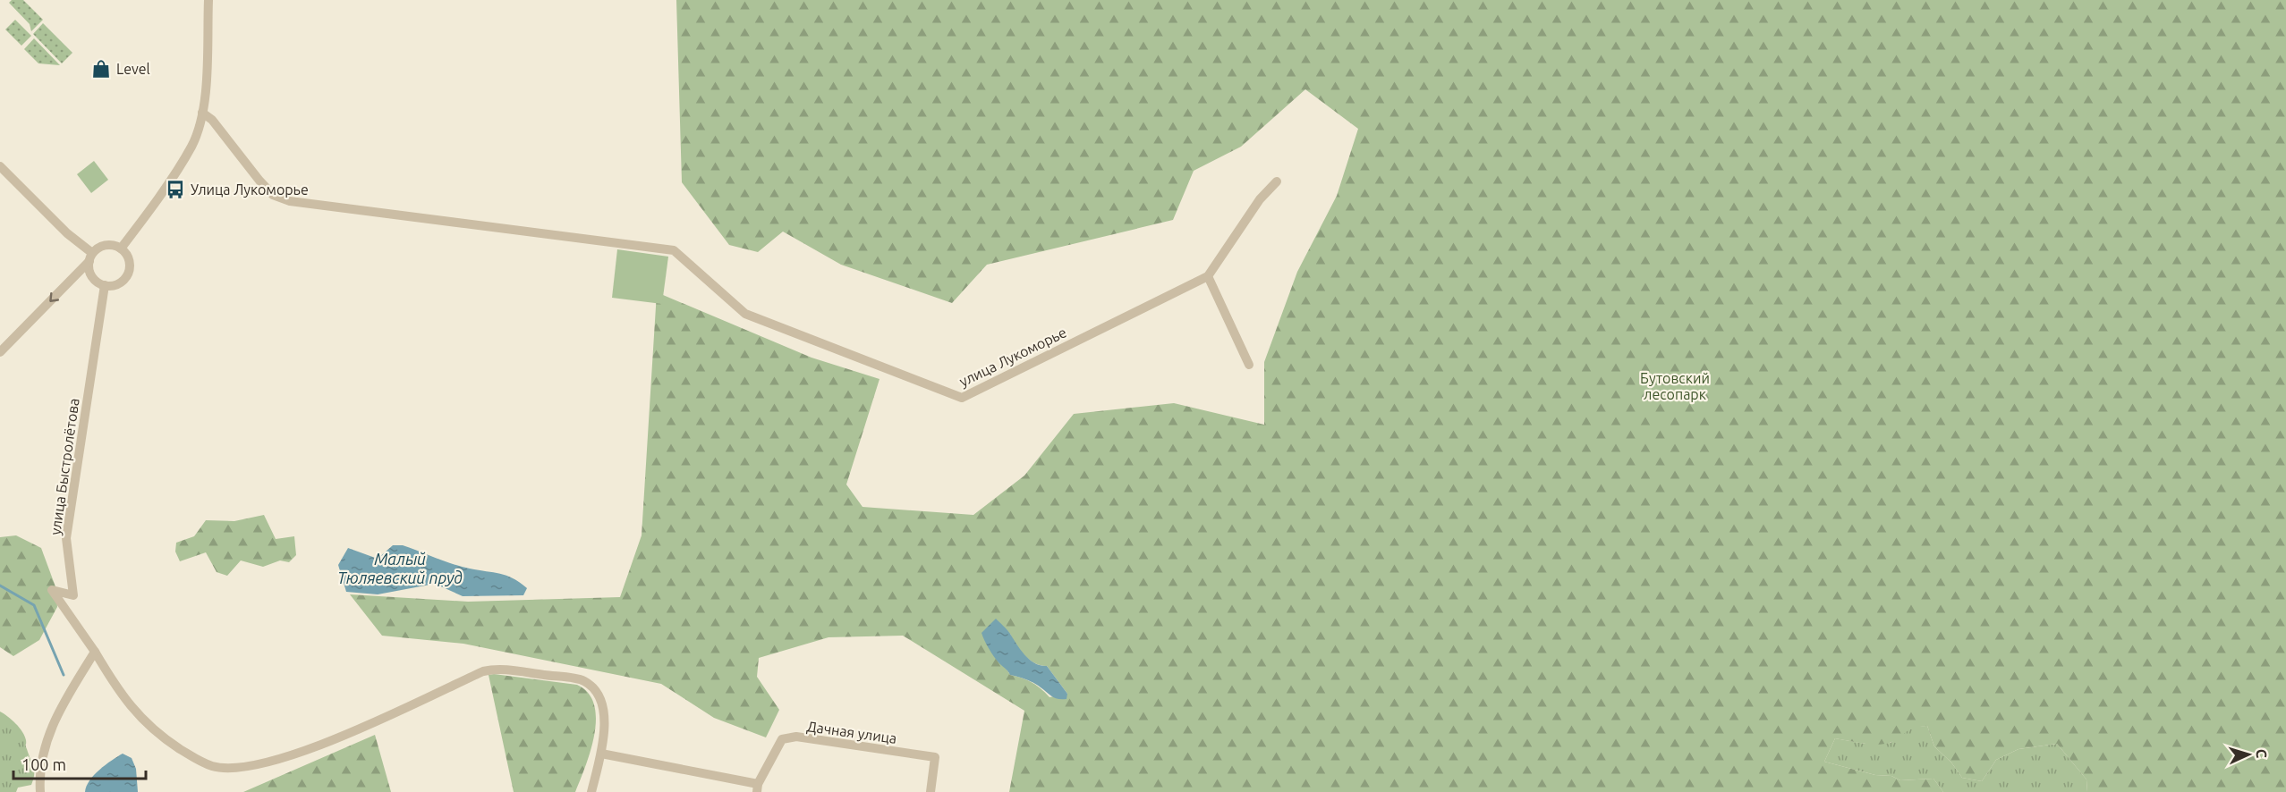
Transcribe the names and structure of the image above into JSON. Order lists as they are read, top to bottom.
{
  "streets": {
    "street": ["улица Лукоморье", "улица Быстролётова", "Дачная улица"]
  },
  "water": ["Малый Тюляевский пруд"],
  "parks": ["Бутовский лесопарк"],
  "places": {
    "shop": ["Level"],
    "bus stop": ["Улица Лукоморье"]
  },
  "scale_bar": "100 m",
  "north": "right"
}
